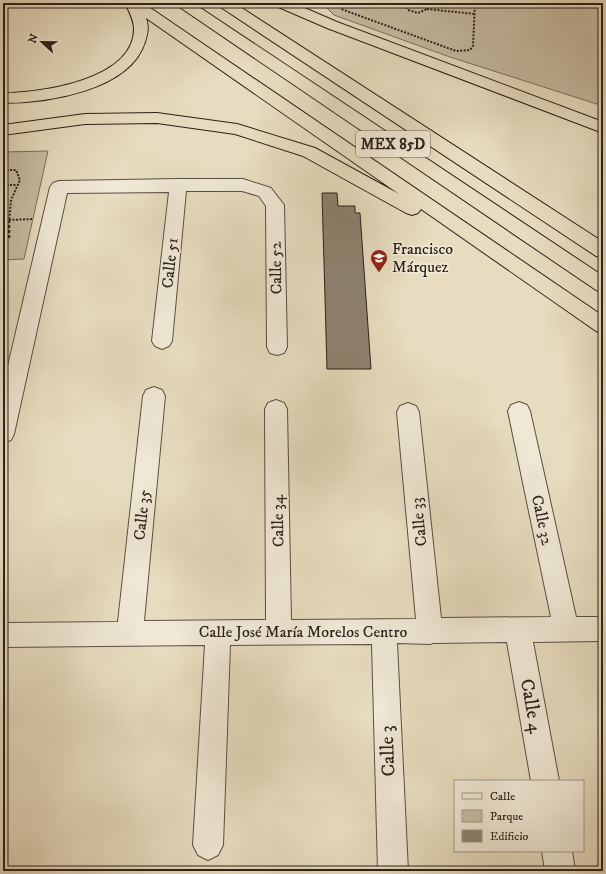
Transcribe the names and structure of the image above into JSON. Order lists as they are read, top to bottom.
{
  "streets": {
    "highway": ["MEX 85D"],
    "street": [
      "Calle 51",
      "Calle 52",
      "Calle 35",
      "Calle 32",
      "Calle 34",
      "Calle 33",
      "Calle José María Morelos Centro",
      "Calle 4",
      "Calle 3"
    ]
  },
  "crossings": [
    ["Calle 51", "Calle 52"],
    ["Calle 35", "Calle José María Morelos Centro"],
    ["Calle 32", "Calle José María Morelos Centro"],
    ["Calle 34", "Calle José María Morelos Centro"],
    ["Calle 33", "Calle José María Morelos Centro"],
    ["Calle José María Morelos Centro", "Calle 4"],
    ["Calle José María Morelos Centro", "Calle 3"]
  ],
  "places": {
    "school or university": ["Francisco Márquez"]
  },
  "legend": ["Calle", "Parque", "Edificio"],
  "north": "left"
}
